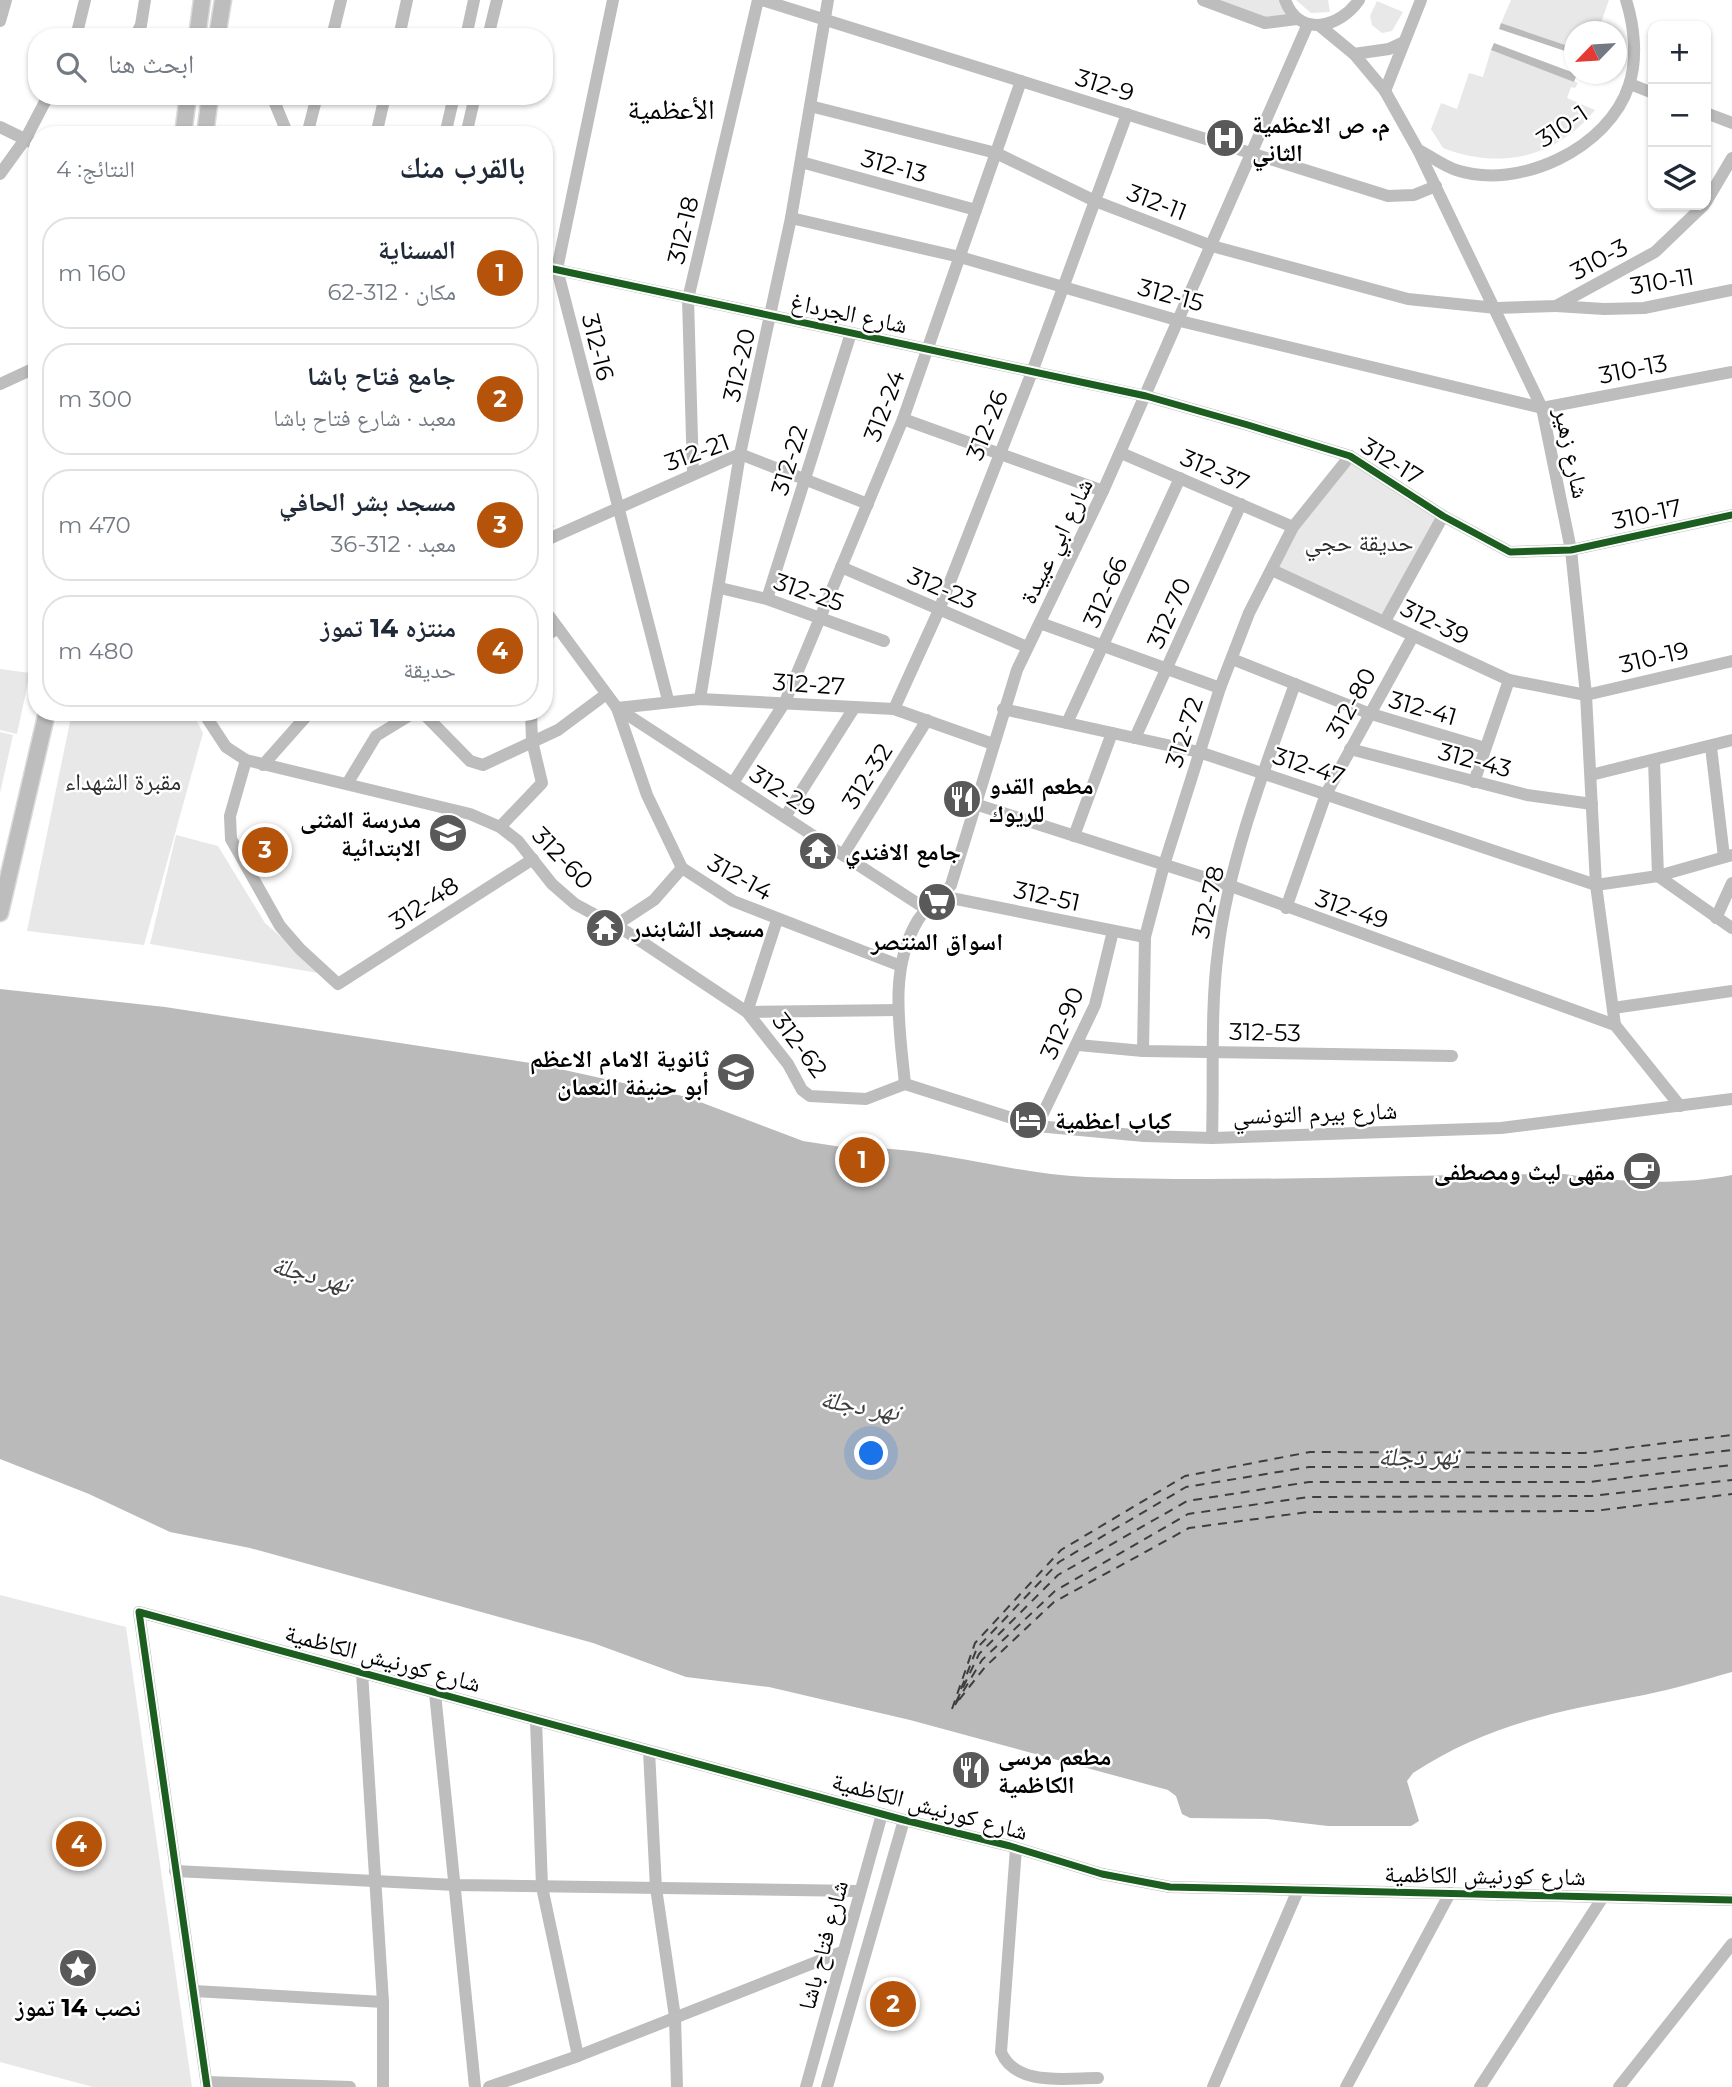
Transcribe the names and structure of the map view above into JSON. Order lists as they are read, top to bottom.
{
  "streets": {
    "street": [
      "312-9",
      "310-1",
      "312-13",
      "312-11",
      "312-18",
      "310-3",
      "310-11",
      "312-15",
      "شارع الجرداغ",
      "312-16",
      "312-20",
      "310-13",
      "312-24",
      "312-26",
      "312-21",
      "شارع زهير",
      "312-22",
      "312-17",
      "312-37",
      "310-17",
      "شارع ابي عبيدة",
      "312-23",
      "312-25",
      "312-66",
      "312-70",
      "312-39",
      "310-19",
      "312-27",
      "312-80",
      "312-41",
      "312-72",
      "312-43",
      "312-47",
      "312-32",
      "312-29",
      "312-60",
      "312-14",
      "312-51",
      "312-78",
      "312-48",
      "312-49",
      "312-90",
      "312-53",
      "312-62",
      "شارع بيرم التونسي",
      "شارع كورنيش الكاظمية",
      "شارع فتاح باشا"
    ]
  },
  "crossings": [
    ["312-9", "312-18"],
    ["312-9", "312-20"],
    ["312-9", "312-24"],
    ["312-9", "312-26"],
    ["312-9", "شارع زهير"],
    ["312-9", "شارع ابي عبيدة"],
    ["310-1", "شارع زهير"],
    ["312-13", "312-20"],
    ["312-13", "312-24"],
    ["312-11", "310-3"],
    ["312-11", "312-20"],
    ["312-11", "312-24"],
    ["312-11", "312-26"],
    ["312-11", "شارع زهير"],
    ["312-11", "شارع ابي عبيدة"],
    ["312-18", "شارع الجرداغ"],
    ["312-18", "312-21"],
    ["310-3", "310-11"],
    ["310-3", "شارع زهير"],
    ["312-15", "312-20"],
    ["312-15", "310-13"],
    ["312-15", "312-24"],
    ["312-15", "312-26"],
    ["312-15", "شارع زهير"],
    ["312-15", "شارع ابي عبيدة"],
    ["شارع الجرداغ", "312-20"],
    ["شارع الجرداغ", "312-24"],
    ["شارع الجرداغ", "312-26"],
    ["شارع الجرداغ", "312-22"],
    ["شارع الجرداغ", "312-17"],
    ["شارع الجرداغ", "شارع ابي عبيدة"],
    ["312-16", "312-21"],
    ["312-16", "312-27"],
    ["312-20", "312-21"],
    ["312-20", "312-25"],
    ["312-20", "312-27"],
    ["310-13", "شارع زهير"],
    ["312-24", "312-21"],
    ["312-24", "312-23"],
    ["312-24", "312-25"],
    ["312-24", "312-27"],
    ["312-24", "312-29"],
    ["312-26", "312-23"],
    ["312-26", "312-27"],
    ["312-21", "312-22"],
    ["شارع زهير", "312-17"],
    ["شارع زهير", "310-17"],
    ["شارع زهير", "شارع ابي عبيدة"],
    ["شارع زهير", "312-39"],
    ["شارع زهير", "310-19"],
    ["شارع زهير", "312-43"],
    ["شارع زهير", "312-47"],
    ["شارع زهير", "312-49"],
    ["312-22", "312-25"],
    ["312-17", "310-17"],
    ["312-17", "شارع ابي عبيدة"],
    ["312-17", "312-72"],
    ["312-37", "شارع ابي عبيدة"],
    ["312-37", "312-66"],
    ["312-37", "312-70"],
    ["312-37", "312-72"],
    ["شارع ابي عبيدة", "312-23"],
    ["شارع ابي عبيدة", "312-27"],
    ["شارع ابي عبيدة", "312-47"],
    ["شارع ابي عبيدة", "312-29"],
    ["شارع ابي عبيدة", "312-14"],
    ["شارع ابي عبيدة", "312-51"],
    ["شارع ابي عبيدة", "312-49"],
    ["شارع ابي عبيدة", "312-62"],
    ["شارع ابي عبيدة", "شارع بيرم التونسي"],
    ["312-66", "312-47"],
    ["312-70", "312-47"],
    ["312-39", "310-19"],
    ["312-39", "312-80"],
    ["312-39", "312-72"],
    ["312-27", "312-32"],
    ["312-27", "312-29"],
    ["312-27", "312-14"],
    ["312-80", "312-41"],
    ["312-80", "312-43"],
    ["312-80", "312-47"],
    ["312-80", "312-49"],
    ["312-41", "312-72"],
    ["312-41", "312-78"],
    ["312-72", "312-47"],
    ["312-72", "312-51"],
    ["312-72", "312-49"],
    ["312-72", "312-53"],
    ["312-47", "312-78"],
    ["312-32", "312-29"],
    ["312-29", "312-14"],
    ["312-60", "312-48"],
    ["312-60", "312-62"],
    ["312-51", "312-90"],
    ["312-78", "312-49"],
    ["312-78", "312-53"],
    ["312-78", "شارع بيرم التونسي"],
    ["312-90", "312-53"],
    ["312-90", "شارع بيرم التونسي"],
    ["312-62", "شارع بيرم التونسي"],
    ["شارع كورنيش الكاظمية", "شارع فتاح باشا"]
  ],
  "districts": ["الأعظمية"],
  "water": ["نهر دجلة"],
  "parks": ["حديقة حجي", "مقبرة الشهداء"],
  "places": {
    "hospital": ["م. ص الاعظمية الثاني"],
    "restaurant": ["مطعم القدو للريوك", "مطعم مرسى الكاظمية"],
    "school or university": ["مدرسة المثنى الابتدائية", "ثانوية الامام الاعظم أبو حنيفة النعمان"],
    "temple": ["جامع الافندي", "مسجد الشابندر"],
    "supermarket": ["اسواق المنتصر"],
    "hotel": ["كباب اعظمية"],
    "cafe": ["مقهى ليث ومصطفى"],
    "place": ["نصب 14 تموز"]
  },
  "north": "bottom left",
  "page": {
    "map_buttons": ["+", "−"],
    "search": "ابحث هنا",
    "heading": ["بالقرب منك", "النتائج: 4"],
    "list": [
      {
        "mark": "1",
        "name": "المسناية",
        "note": "مكان · 312-62",
        "value": "160 m"
      },
      {
        "mark": "2",
        "name": "جامع فتاح باشا",
        "note": "معبد · شارع فتاح باشا",
        "value": "300 m"
      },
      {
        "mark": "3",
        "name": "مسجد بشر الحافي",
        "note": "معبد · 312-36",
        "value": "470 m"
      },
      {
        "mark": "4",
        "name": "منتزه 14 تموز",
        "note": "حديقة",
        "value": "480 m"
      }
    ],
    "pins": [
      "3",
      "1",
      "4",
      "2"
    ]
  }
}
